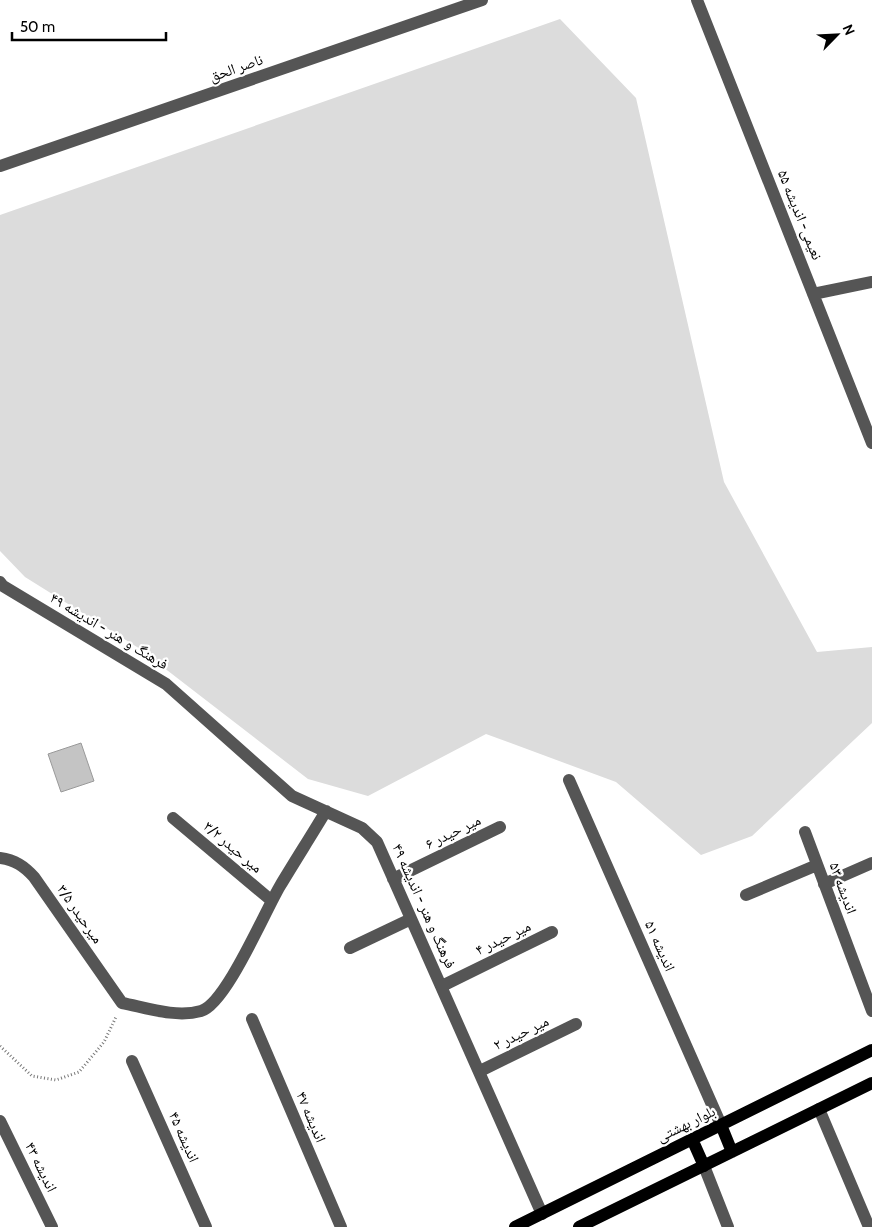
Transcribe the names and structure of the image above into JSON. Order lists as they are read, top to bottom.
{
  "streets": {
    "main road": ["بلوار بهشتی"],
    "street": [
      "ناصر الحق",
      "نعیمی- اندیشه ۵۵",
      "فرهنگ و هنر - اندیشه ۴۹",
      "میر حیدر ۶",
      "میر حیدر ۳/۲",
      "اندیشه ۵۳",
      "میرحیدر ۳/۵",
      "میر حیدر ۴",
      "اندیشه ۵۱",
      "میر حیدر ۲",
      "اندیشه ۴۷",
      "اندیشه ۴۵",
      "اندیشه ۴۳"
    ]
  },
  "crossings": [
    ["فرهنگ و هنر - اندیشه ۴۹", "میر حیدر ۶"],
    ["فرهنگ و هنر - اندیشه ۴۹", "میر حیدر ۴"],
    ["فرهنگ و هنر - اندیشه ۴۹", "میر حیدر ۲"],
    ["فرهنگ و هنر - اندیشه ۴۹", "بلوار بهشتی"],
    ["اندیشه ۵۱", "بلوار بهشتی"]
  ],
  "scale_bar": "50 m",
  "north": "top right"
}
